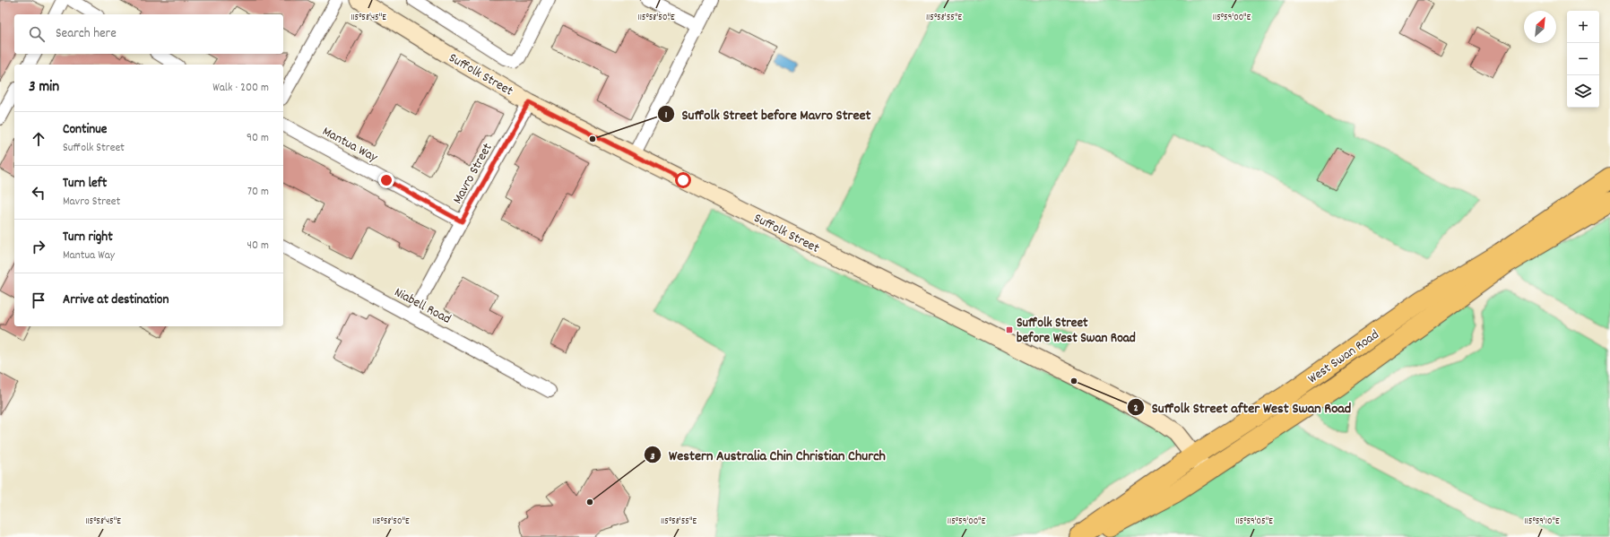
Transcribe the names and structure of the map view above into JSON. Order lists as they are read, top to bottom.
{
  "streets": {
    "main road": ["West Swan Road"],
    "street": [
      "Suffolk Street",
      "Mantua Way",
      "Mavro Street",
      "Niabell Road"
    ]
  },
  "crossings": [
    ["Suffolk Street", "Mavro Street"],
    ["Suffolk Street", "West Swan Road"],
    ["Mantua Way", "Mavro Street"],
    ["Mavro Street", "Niabell Road"]
  ],
  "places": {
    "other": ["Suffolk Street before Mavro Street", "Suffolk Street after West Swan Road", "Western Australia Chin Christian Church"],
    "transit": ["Suffolk Street before West Swan Road"]
  },
  "north": "top right",
  "page": {
    "map_buttons": ["+", "−"],
    "search": "Search here",
    "heading": ["3 min", "Walk · 200 m"],
    "list": [
      ["Continue", "Suffolk Street", "90 m"],
      ["Turn left", "Mavro Street", "70 m"],
      ["Turn right", "Mantua Way", "40 m"],
      "Arrive at destination"
    ]
  },
  "coordinates": [
    "115°58'45\"E",
    "115°58'50\"E",
    "115°58'55\"E",
    "115°59'00\"E",
    "115°59'05\"E",
    "115°59'10\"E"
  ]
}
